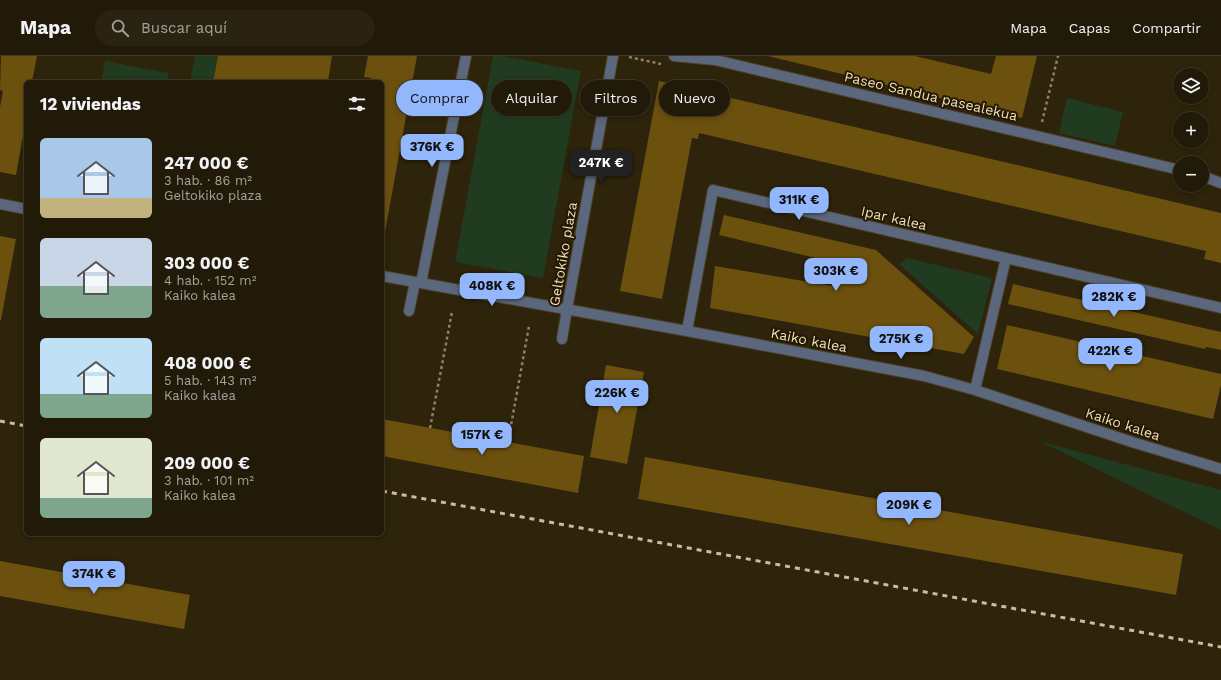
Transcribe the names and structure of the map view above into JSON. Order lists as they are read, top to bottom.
{
  "streets": {
    "street": [
      "Paseo Sandua pasealekua",
      "Ipar kalea",
      "Geltokiko plaza",
      "Kaiko kalea"
    ]
  },
  "crossings": [
    ["Ipar kalea", "Kaiko kalea"],
    ["Geltokiko plaza", "Kaiko kalea"]
  ],
  "page": {
    "header": "Mapa",
    "search": "Buscar aquí",
    "nav": ["Mapa", "Capas", "Compartir"],
    "map_buttons": ["+", "−"],
    "chip": [
      "Comprar",
      "Alquilar",
      "Filtros",
      "Nuevo"
    ],
    "heading": "12 viviendas",
    "list": [
      {
        "name": "247 000 €",
        "note": "3 hab. · 86 m² · Geltokiko plaza"
      },
      {
        "name": "303 000 €",
        "note": "4 hab. · 152 m² · Kaiko kalea"
      },
      {
        "name": "408 000 €",
        "note": "5 hab. · 143 m² · Kaiko kalea"
      },
      {
        "name": "209 000 €",
        "note": "3 hab. · 101 m² · Kaiko kalea"
      }
    ],
    "price": [
      "376K €",
      "247K €",
      "311K €",
      "303K €",
      "408K €",
      "282K €",
      "275K €",
      "422K €",
      "226K €",
      "157K €",
      "209K €",
      "374K €"
    ]
  }
}
